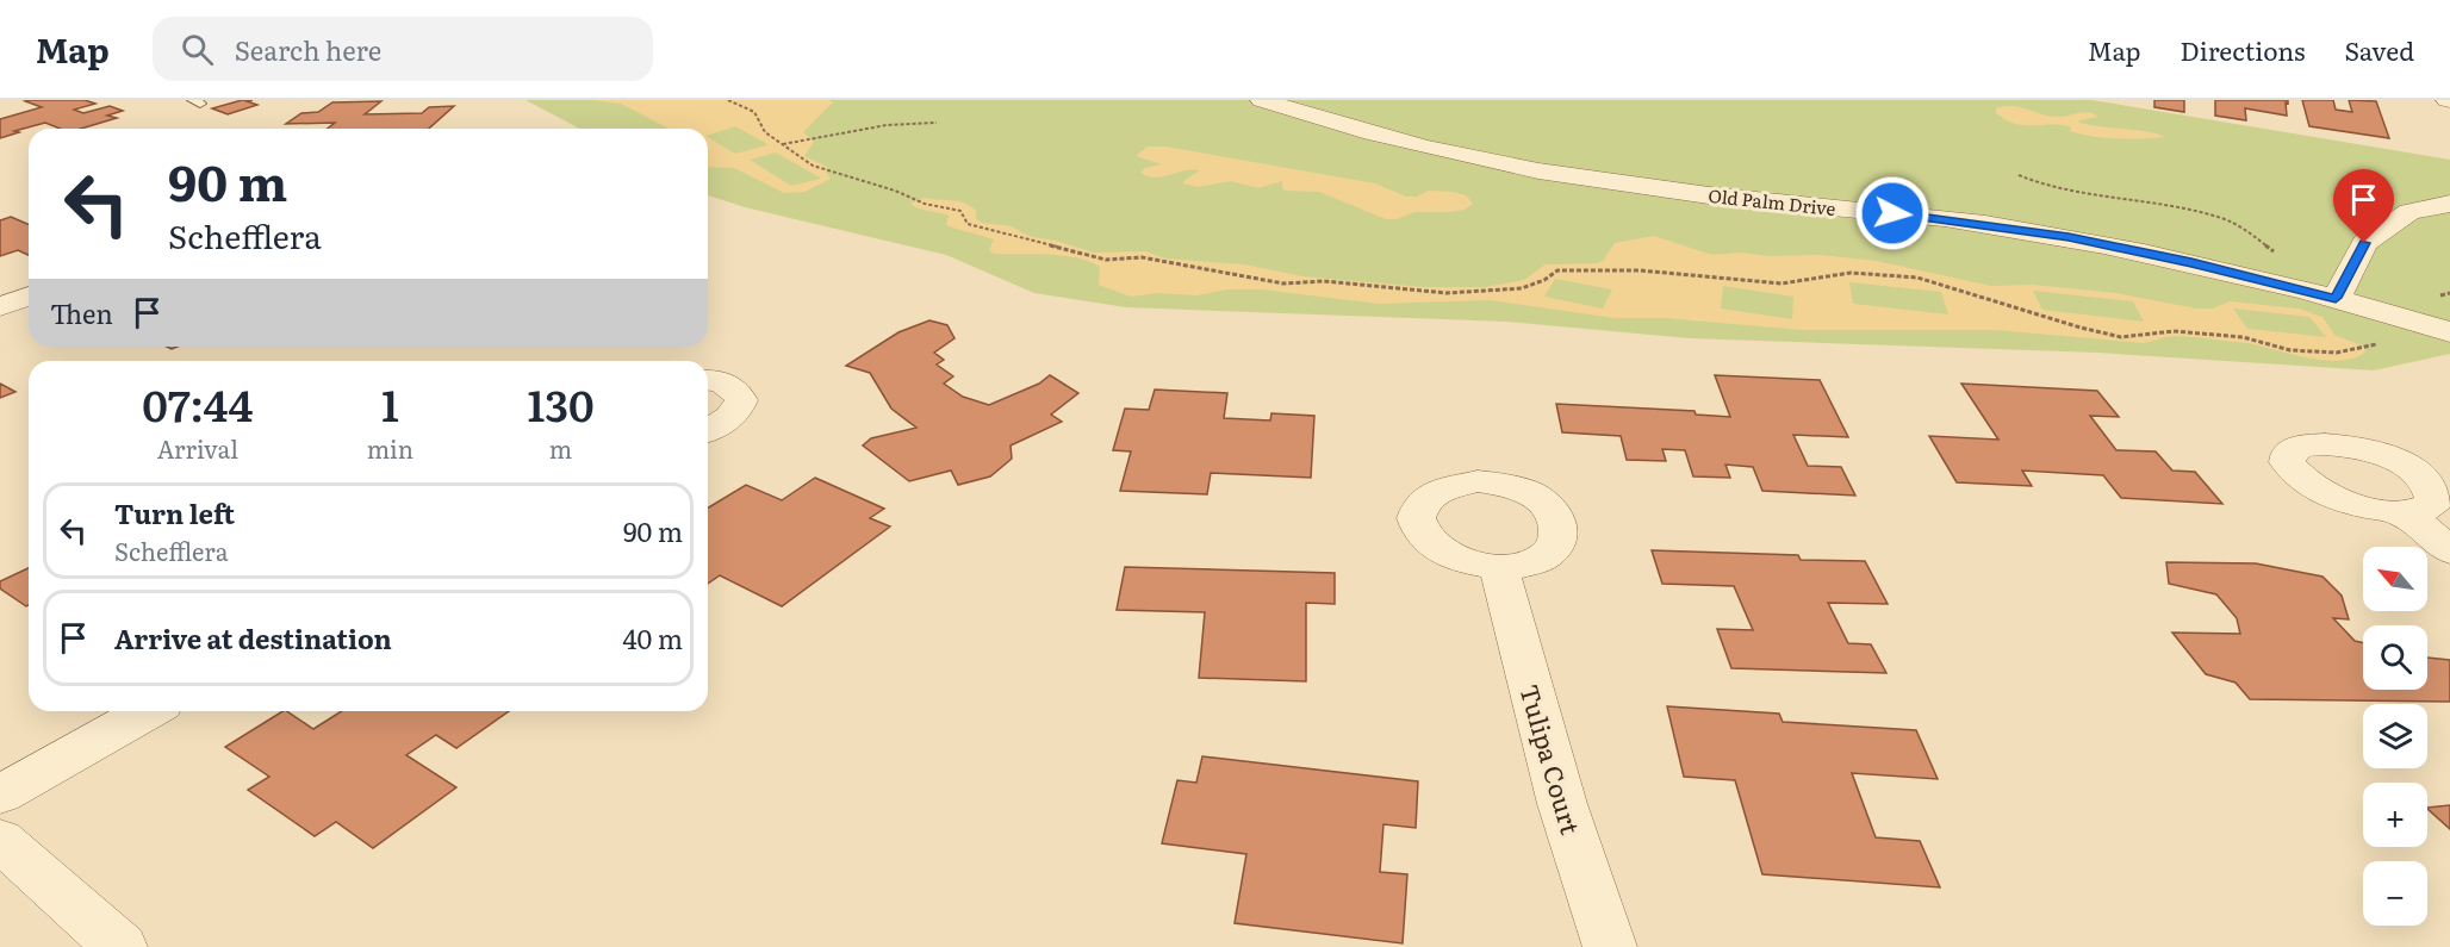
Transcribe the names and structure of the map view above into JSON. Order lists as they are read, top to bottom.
{
  "streets": {
    "street": ["Old Palm Drive", "Tulipa Court"]
  },
  "north": "top left",
  "page": {
    "header": "Map",
    "search": "Search here",
    "nav": ["Map", "Directions", "Saved"],
    "turn": ["90 m", "Schefflera"],
    "then": "Then",
    "eta": [
      "07:44",
      "Arrival",
      "1",
      "min",
      "130",
      "m"
    ],
    "list": [
      {
        "name": "Turn left",
        "note": "Schefflera",
        "value": "90 m"
      },
      {
        "name": "Arrive at destination",
        "value": "40 m"
      }
    ],
    "map_buttons": ["+", "−"]
  }
}
